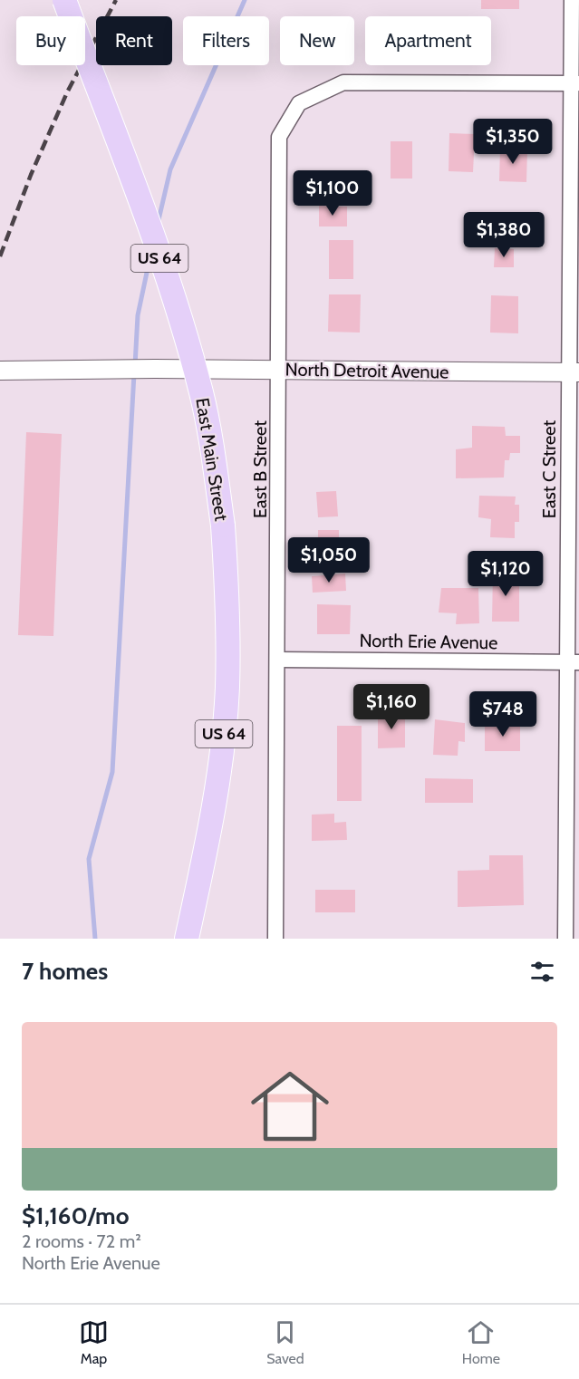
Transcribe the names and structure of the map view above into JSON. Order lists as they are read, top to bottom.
{
  "streets": {
    "main road": ["US 64", "East Main Street"],
    "street": [
      "North Detroit Avenue",
      "East B Street",
      "East C Street",
      "North Erie Avenue"
    ]
  },
  "crossings": [
    ["North Detroit Avenue", "East B Street"],
    ["North Detroit Avenue", "East C Street"],
    ["East B Street", "East C Street"],
    ["East B Street", "North Erie Avenue"],
    ["East C Street", "North Erie Avenue"]
  ],
  "page": {
    "chip": [
      "Buy",
      "Rent",
      "Filters",
      "New",
      "Apartment"
    ],
    "price": [
      "$1,350",
      "$1,100",
      "$1,380",
      "$1,050",
      "$1,120",
      "$1,160",
      "$748"
    ],
    "heading": "7 homes",
    "list": [
      {
        "name": "$1,160/mo",
        "note": "2 rooms · 72 m² · North Erie Avenue"
      }
    ],
    "tabs": ["Map", "Saved", "Home"]
  }
}
